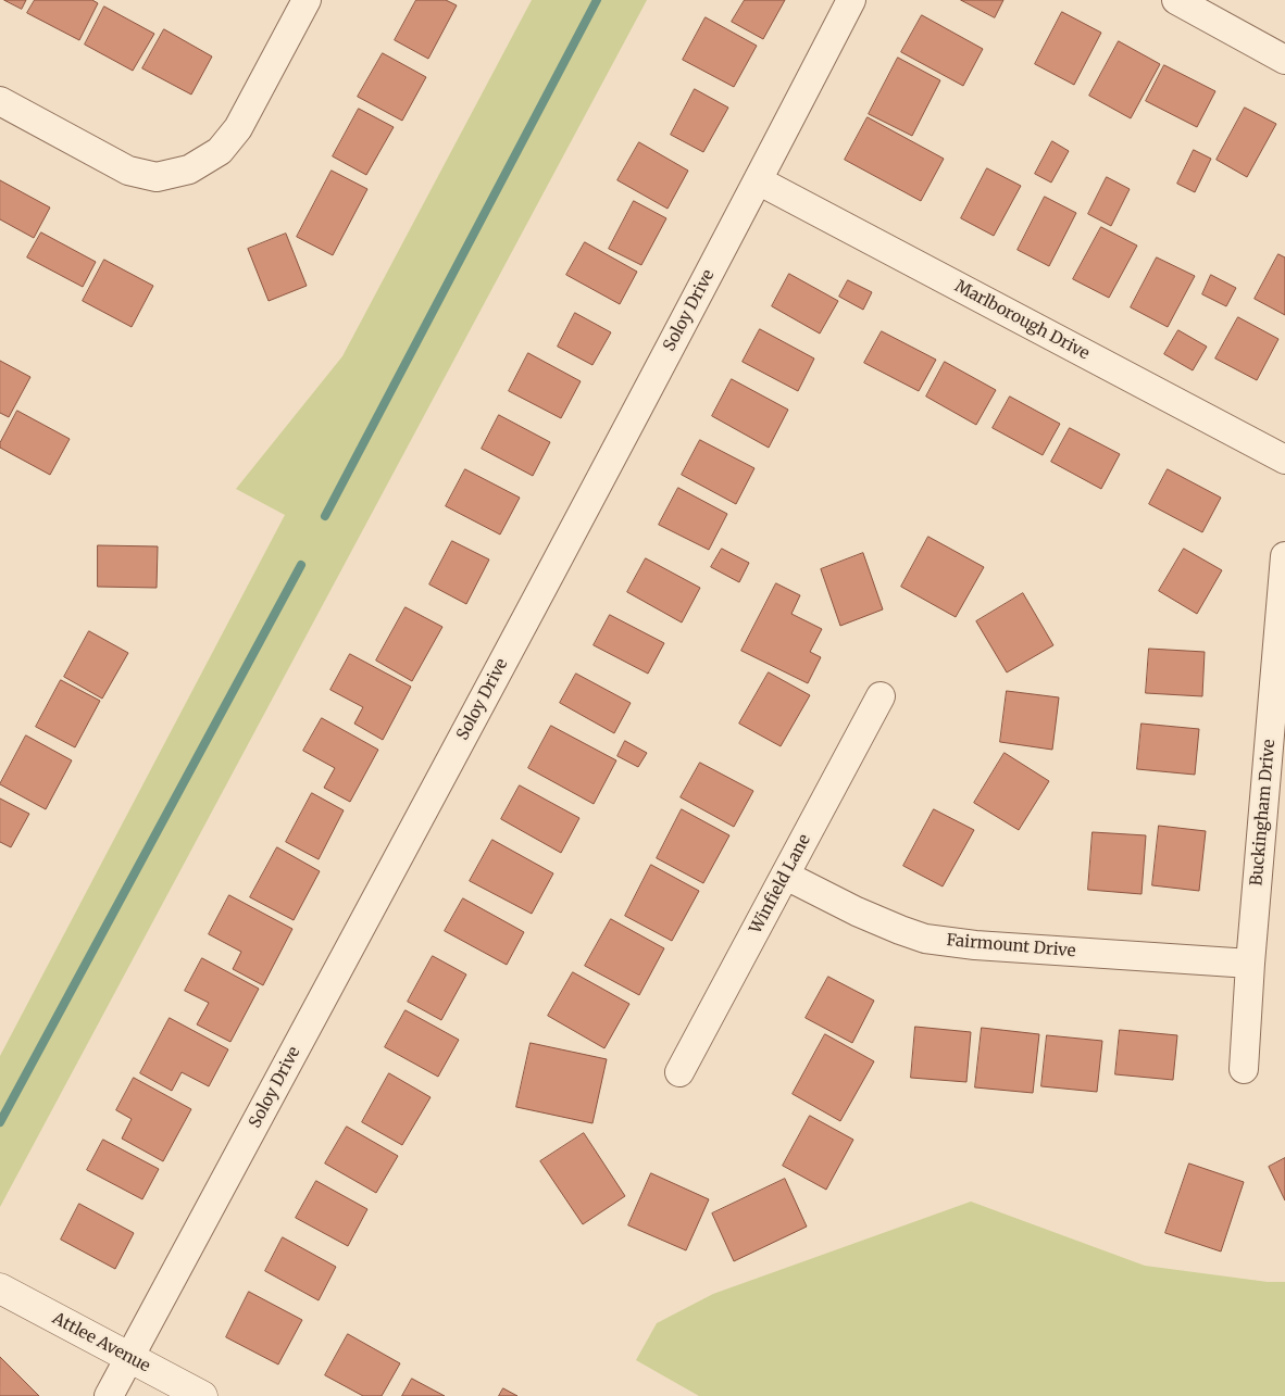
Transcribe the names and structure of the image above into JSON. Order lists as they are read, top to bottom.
{
  "streets": {
    "street": [
      "Soloy Drive",
      "Marlborough Drive",
      "Buckingham Drive",
      "Winfield Lane",
      "Fairmount Drive",
      "Attlee Avenue"
    ]
  },
  "crossings": [
    ["Soloy Drive", "Marlborough Drive"],
    ["Soloy Drive", "Attlee Avenue"],
    ["Buckingham Drive", "Fairmount Drive"],
    ["Winfield Lane", "Fairmount Drive"]
  ]
}
